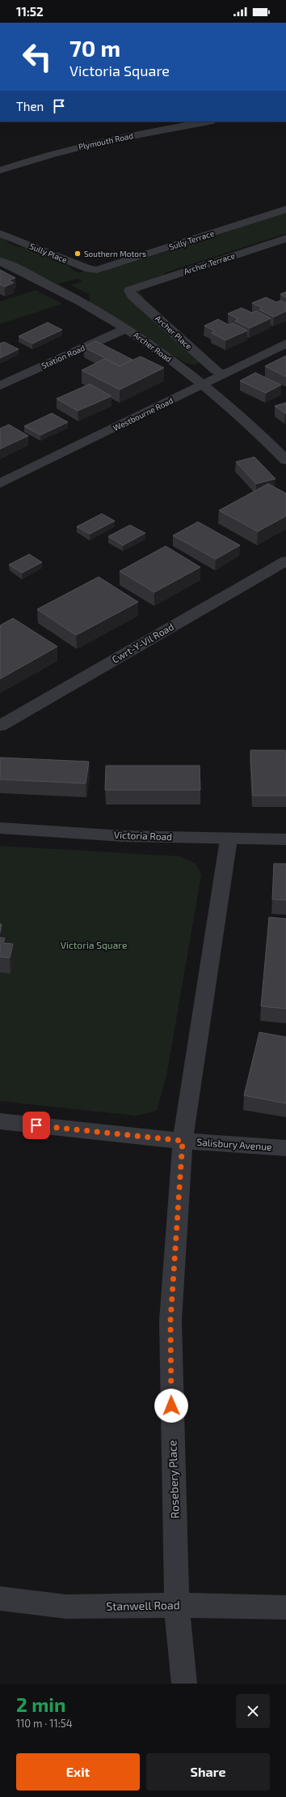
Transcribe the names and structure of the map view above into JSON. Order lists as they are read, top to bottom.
{
  "streets": {
    "street": [
      "Plymouth Road",
      "Sully Terrace",
      "Sully Place",
      "Archer Terrace",
      "Archer Place",
      "Archer Road",
      "Station Road",
      "Westbourne Road",
      "Cwrt-Y-Vil Road",
      "Victoria Road",
      "Salisbury Avenue",
      "Rosebery Place",
      "Stanwell Road"
    ]
  },
  "crossings": [
    ["Sully Terrace", "Sully Place"],
    ["Archer Terrace", "Archer Place"],
    ["Archer Place", "Westbourne Road"],
    ["Archer Road", "Station Road"],
    ["Archer Road", "Westbourne Road"],
    ["Salisbury Avenue", "Rosebery Place"],
    ["Rosebery Place", "Stanwell Road"]
  ],
  "parks": ["Victoria Square"],
  "places": ["Southern Motors"],
  "page": {
    "status": "11:52",
    "turn": ["70 m", "Victoria Square"],
    "then": "Then",
    "heading": ["2 min", "110 m · 11:54"],
    "buttons": ["Exit", "Share"]
  }
}
